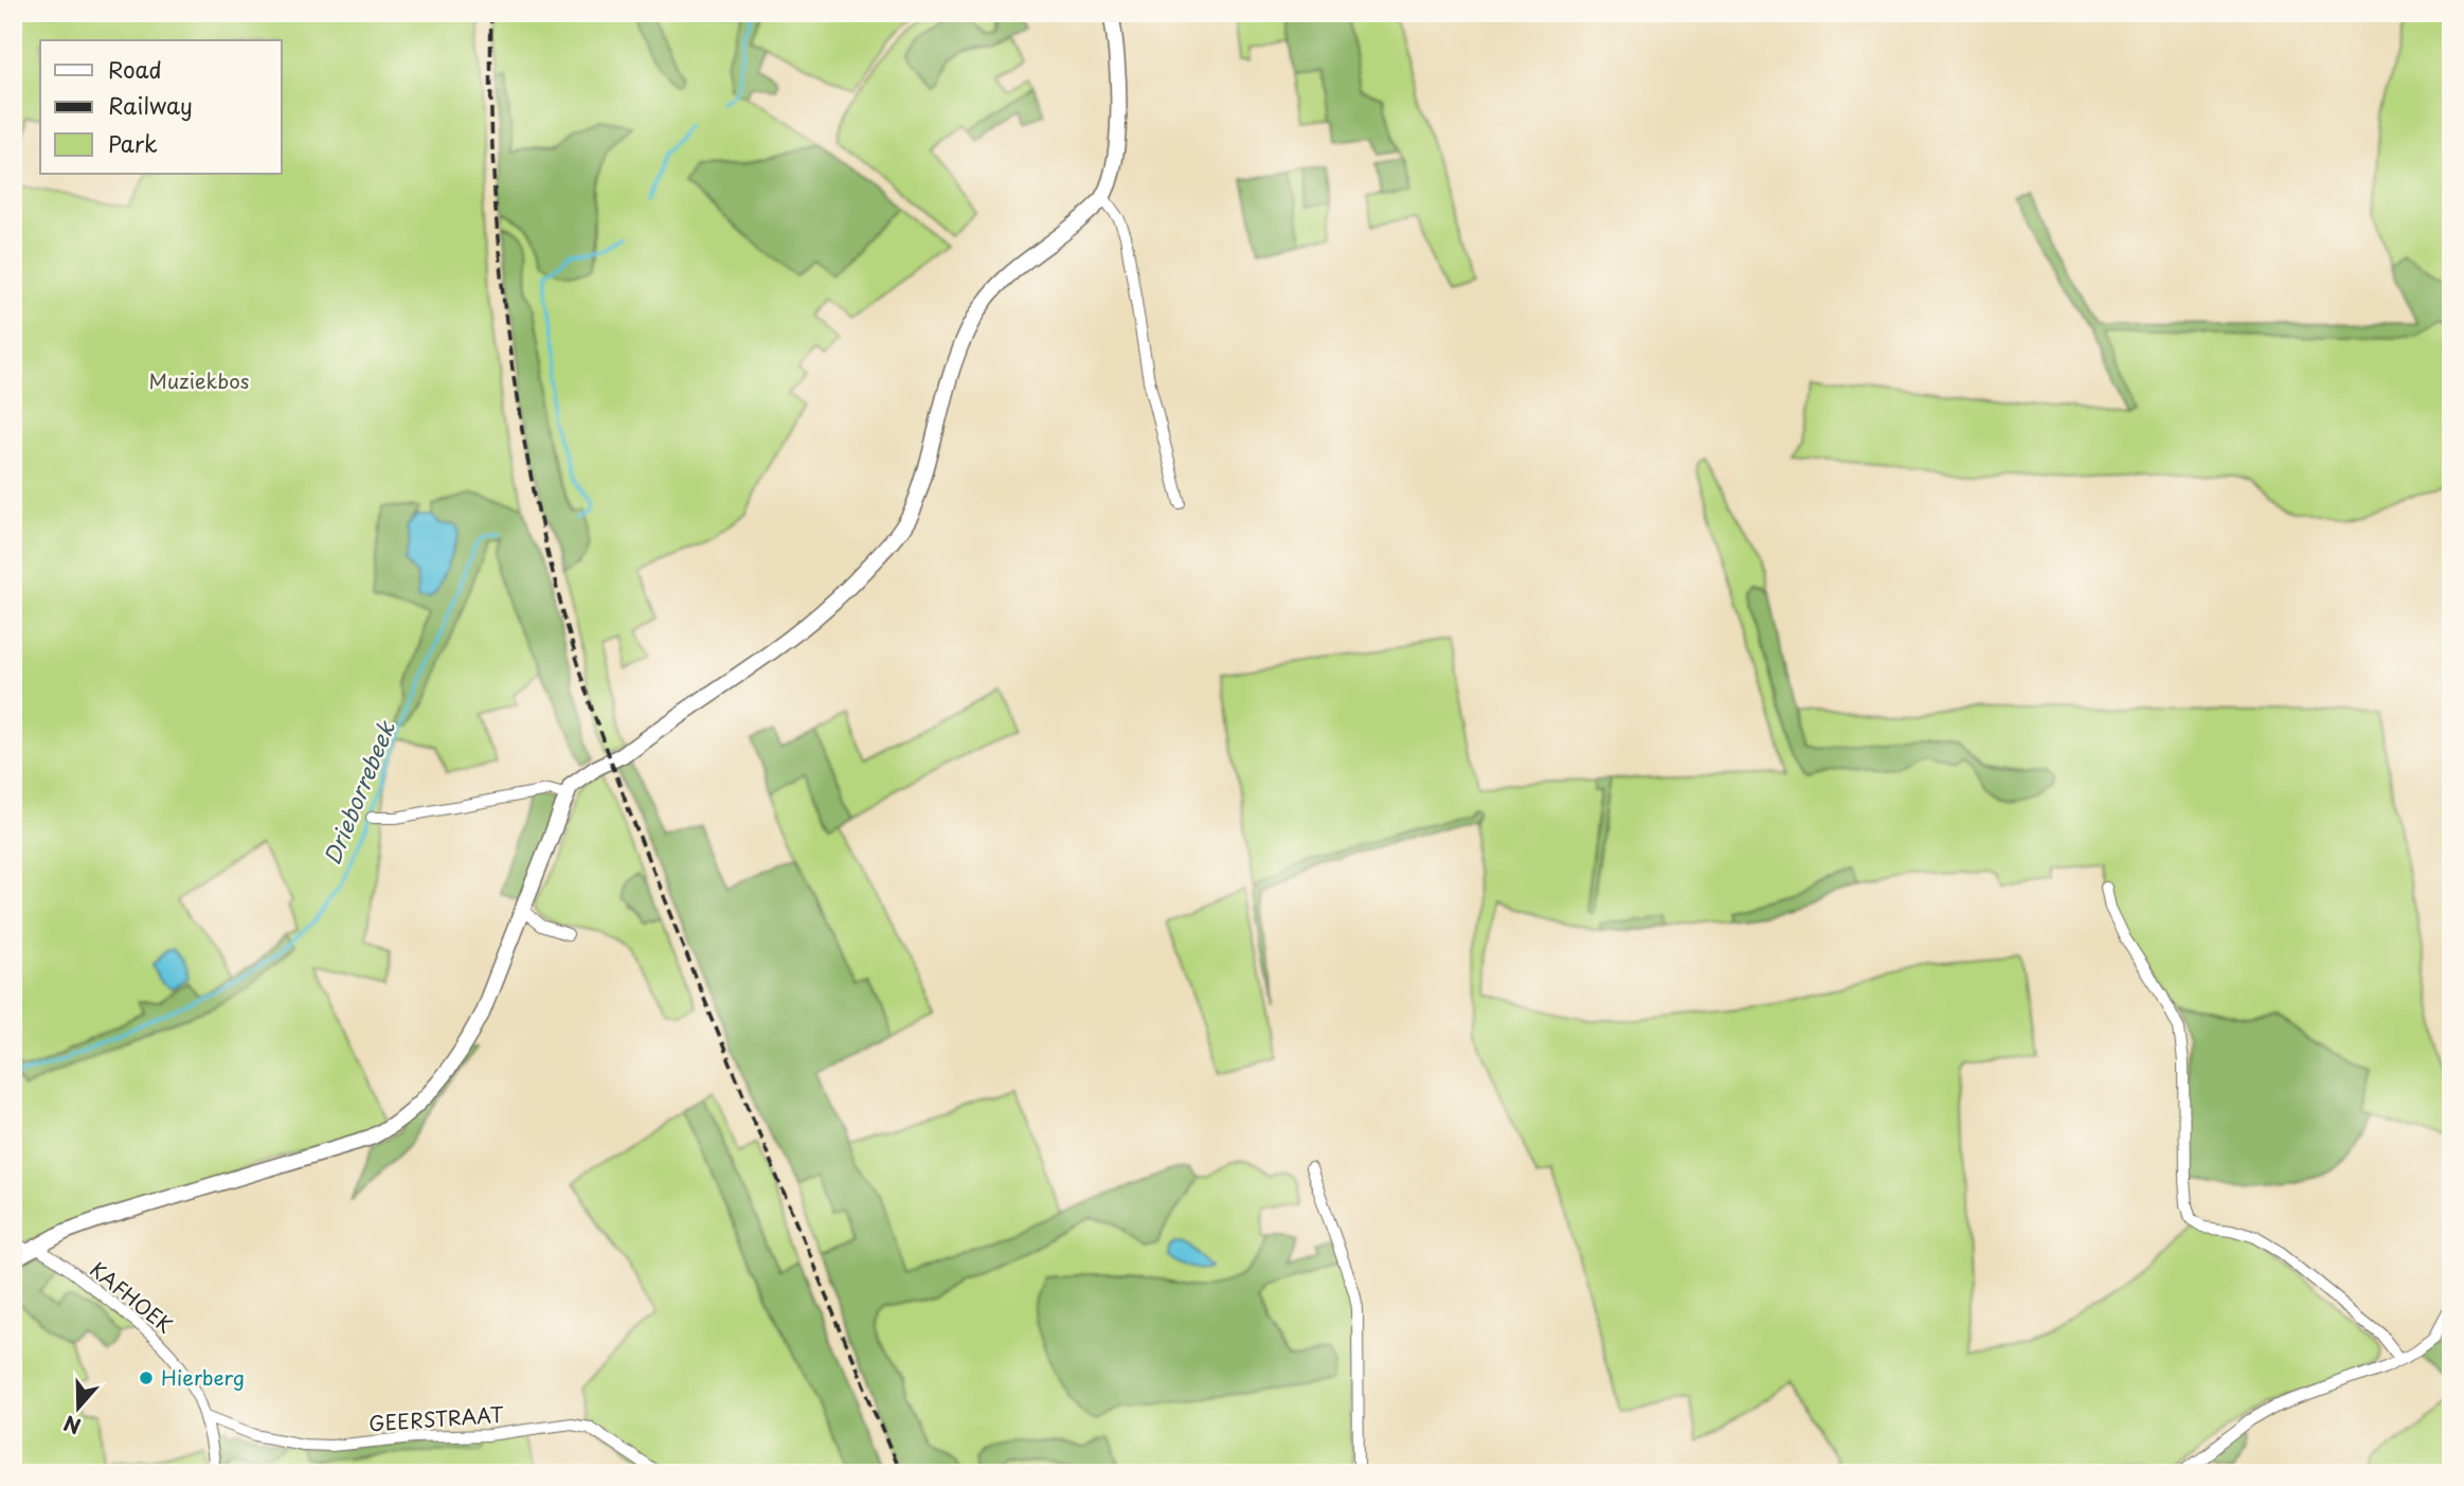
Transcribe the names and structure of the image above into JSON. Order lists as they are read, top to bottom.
{
  "streets": {
    "street": ["KAFHOEK", "GEERSTRAAT"]
  },
  "crossings": [
    ["KAFHOEK", "GEERSTRAAT"]
  ],
  "water": ["Drieborrebeek"],
  "parks": ["Muziekbos"],
  "places": ["Hierberg"],
  "legend": ["Road", "Railway", "Park"],
  "north": "bottom"
}
